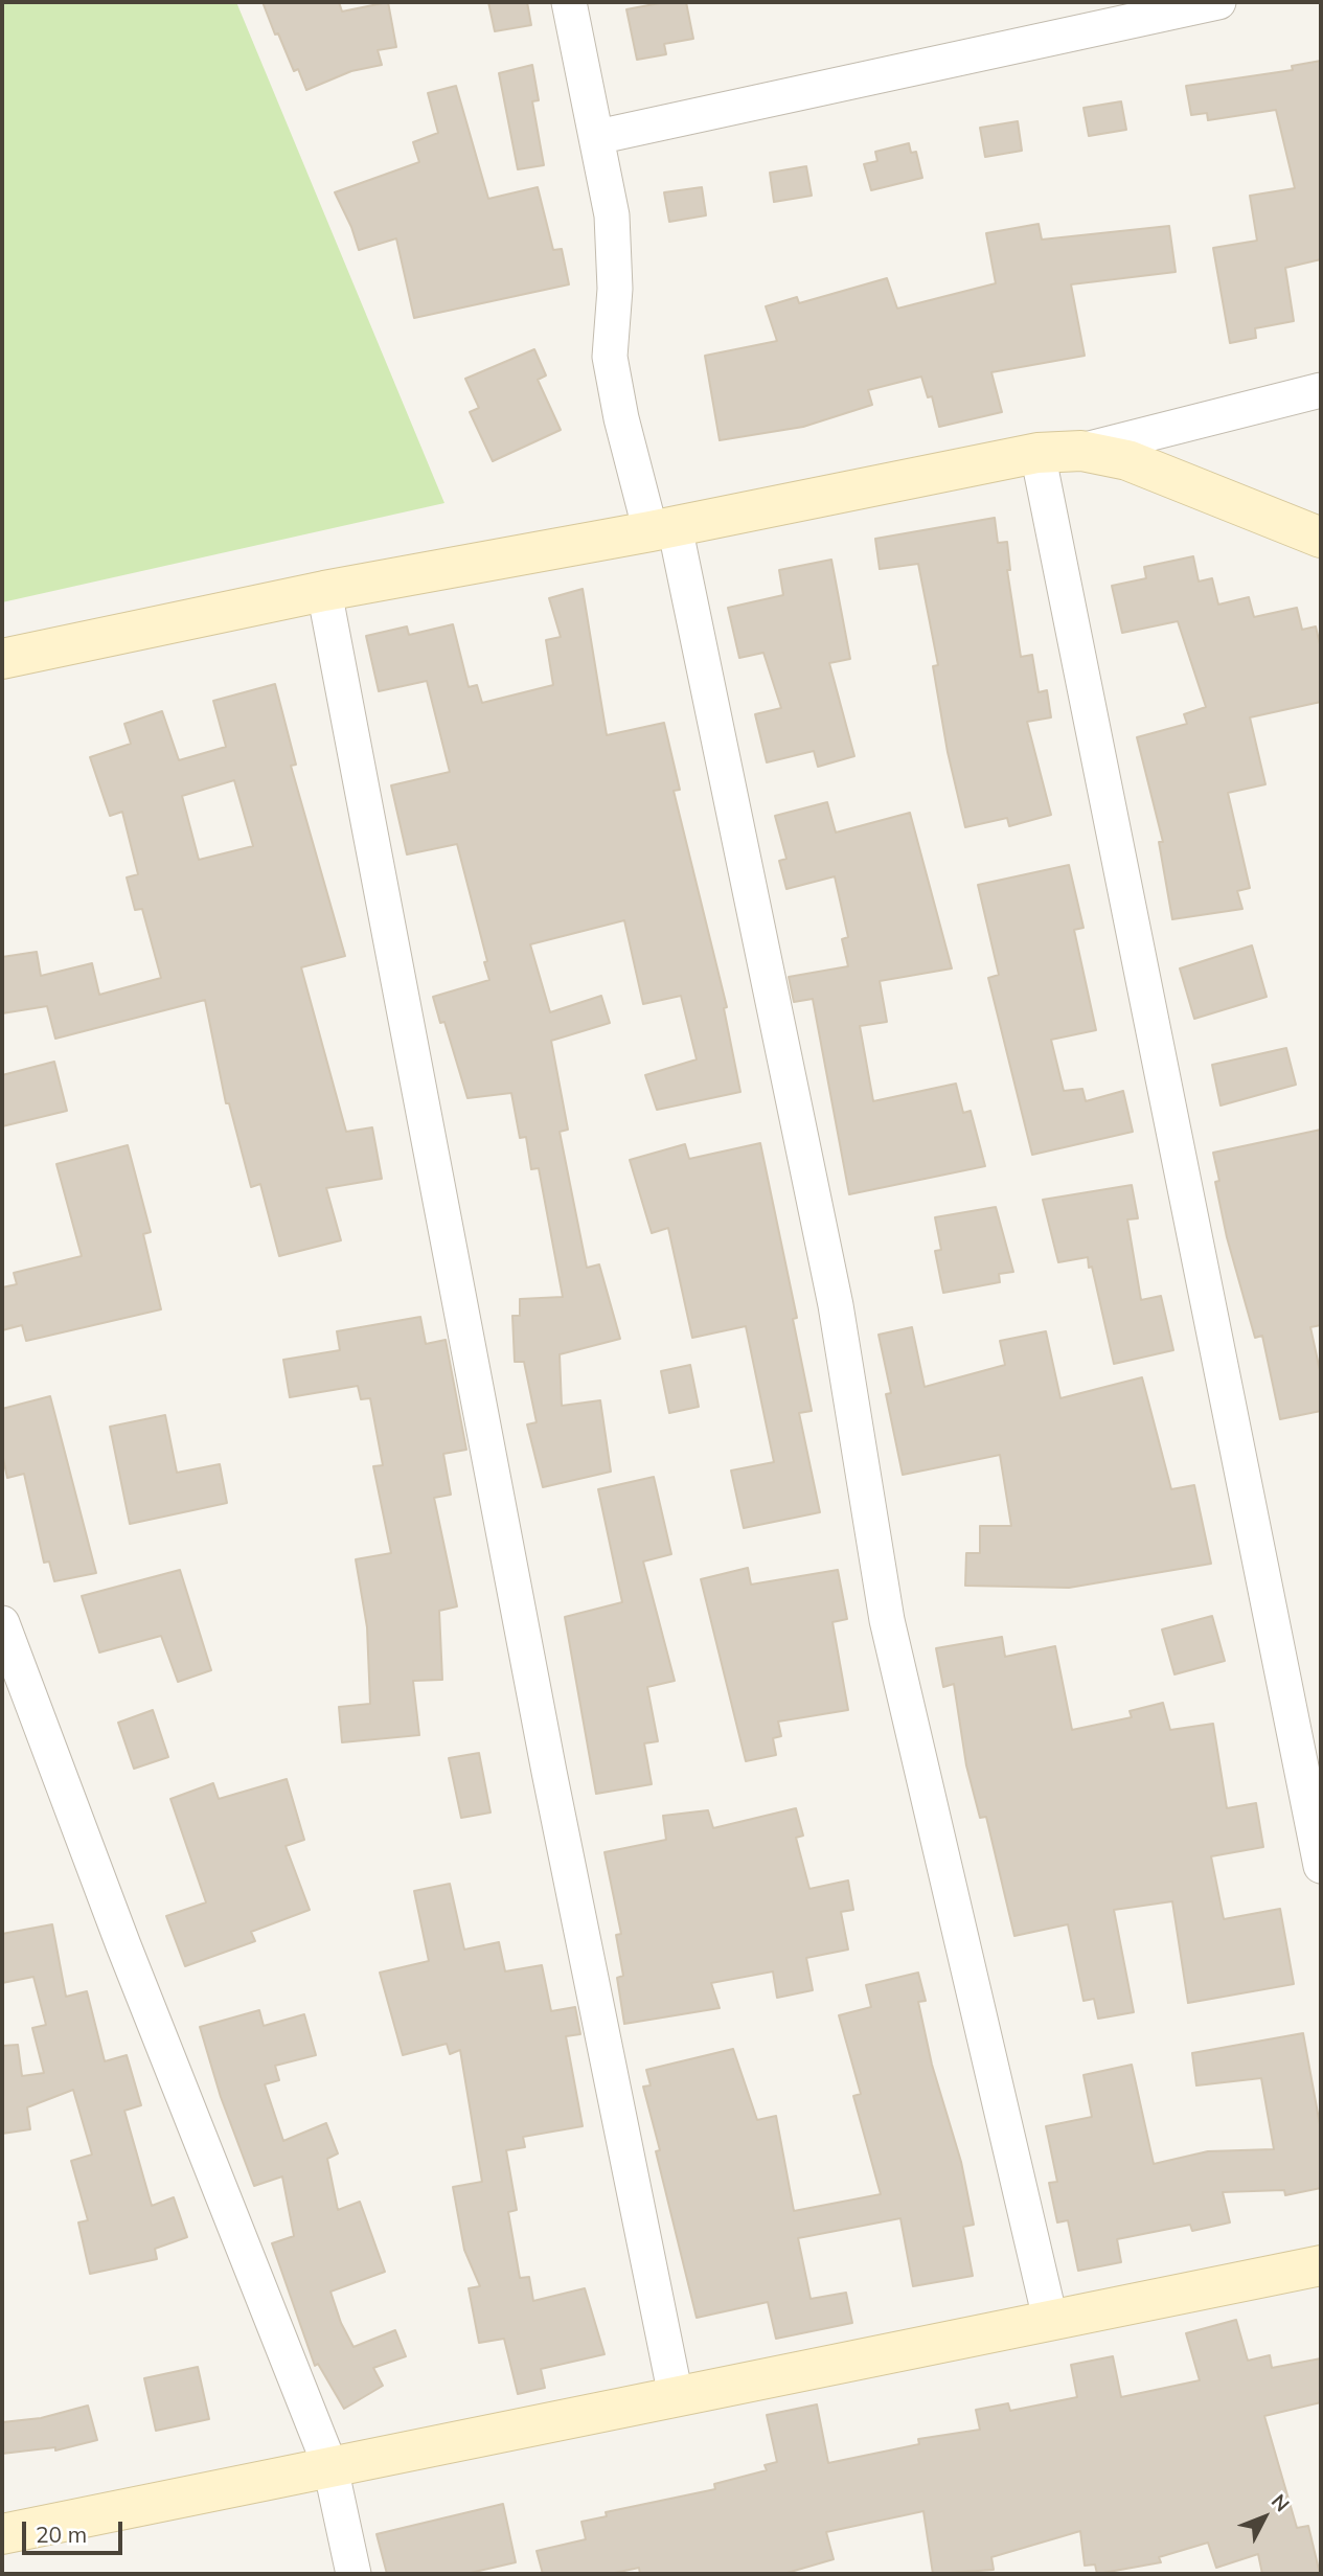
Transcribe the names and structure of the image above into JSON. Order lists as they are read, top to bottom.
{
  "scale_bar": "20 m",
  "north": "top right"
}
